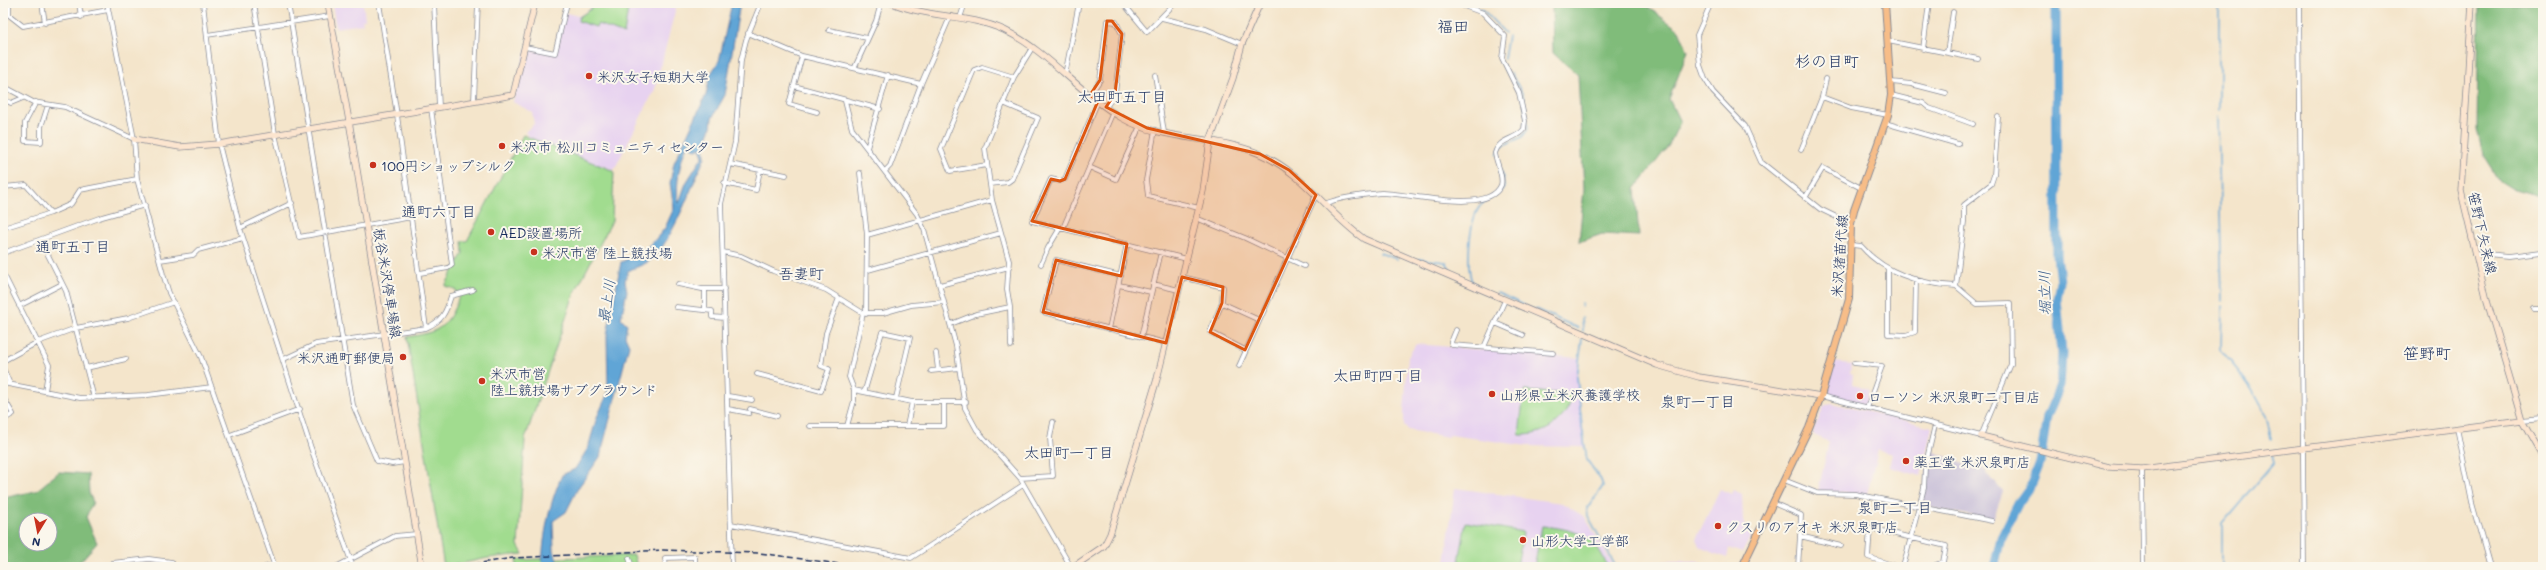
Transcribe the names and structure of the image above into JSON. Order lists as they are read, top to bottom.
{
  "streets": {
    "main road": ["米沢猪苗代線"],
    "street": ["笹野下矢来線", "板谷米沢停車場線"]
  },
  "districts": [
    "福田",
    "杉の目町",
    "太田町五丁目",
    "通町六丁目",
    "通町五丁目",
    "吾妻町",
    "笹野町",
    "太田町四丁目",
    "泉町一丁目",
    "太田町一丁目",
    "泉町二丁目"
  ],
  "water": ["堀立川", "最上川"],
  "places": [
    "米沢女子短期大学",
    "米沢市 松川コミュニティセンター",
    "100円ショップシルク",
    "AED設置場所",
    "米沢市営 陸上競技場",
    "米沢通町郵便局",
    "米沢市営 陸上競技場サブグラウンド",
    "山形県立米沢養護学校",
    "ローソン 米沢泉町二丁目店",
    "薬王堂 米沢泉町店",
    "クスリのアオキ 米沢泉町店",
    "山形大学工学部"
  ],
  "north": "bottom"
}
